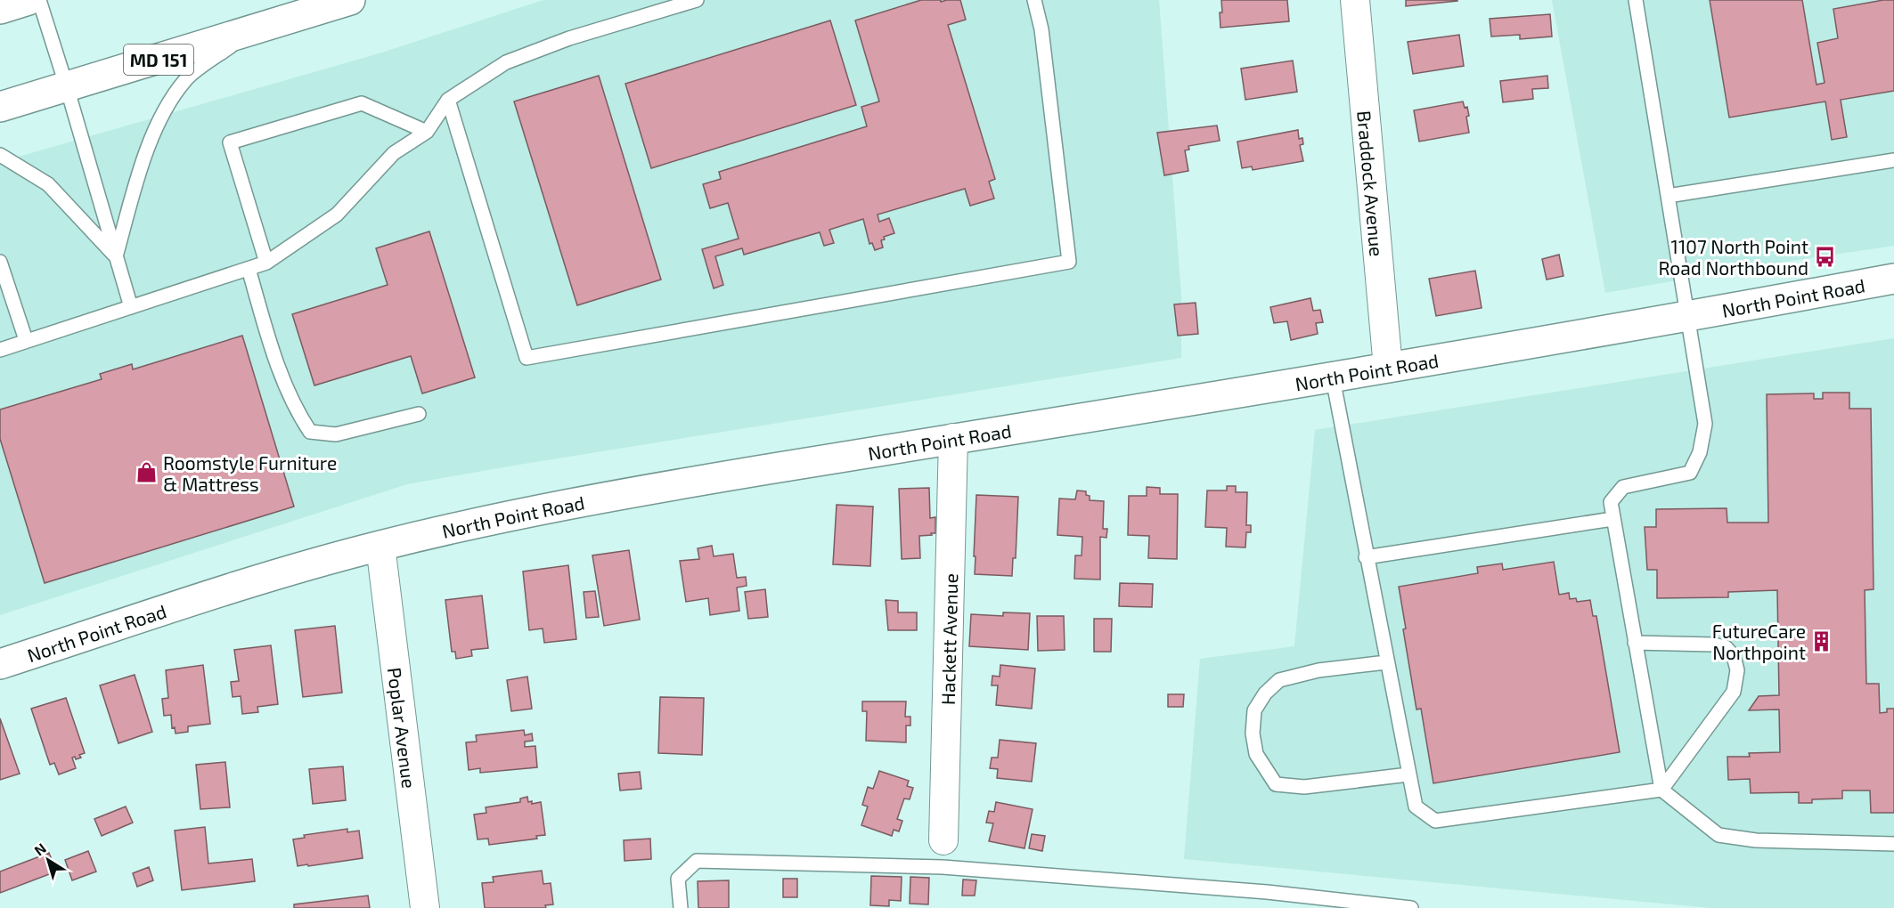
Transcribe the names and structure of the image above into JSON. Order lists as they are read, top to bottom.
{
  "streets": {
    "street": [
      "MD 151",
      "Braddock Avenue",
      "North Point Road",
      "Hackett Avenue",
      "Poplar Avenue"
    ]
  },
  "crossings": [
    ["Braddock Avenue", "North Point Road"],
    ["North Point Road", "Hackett Avenue"],
    ["North Point Road", "Poplar Avenue"]
  ],
  "places": {
    "bus stop": ["1107 North Point Road Northbound"],
    "shop": ["Roomstyle Furniture & Mattress"],
    "building": ["FutureCare Northpoint"]
  },
  "north": "top left"
}
